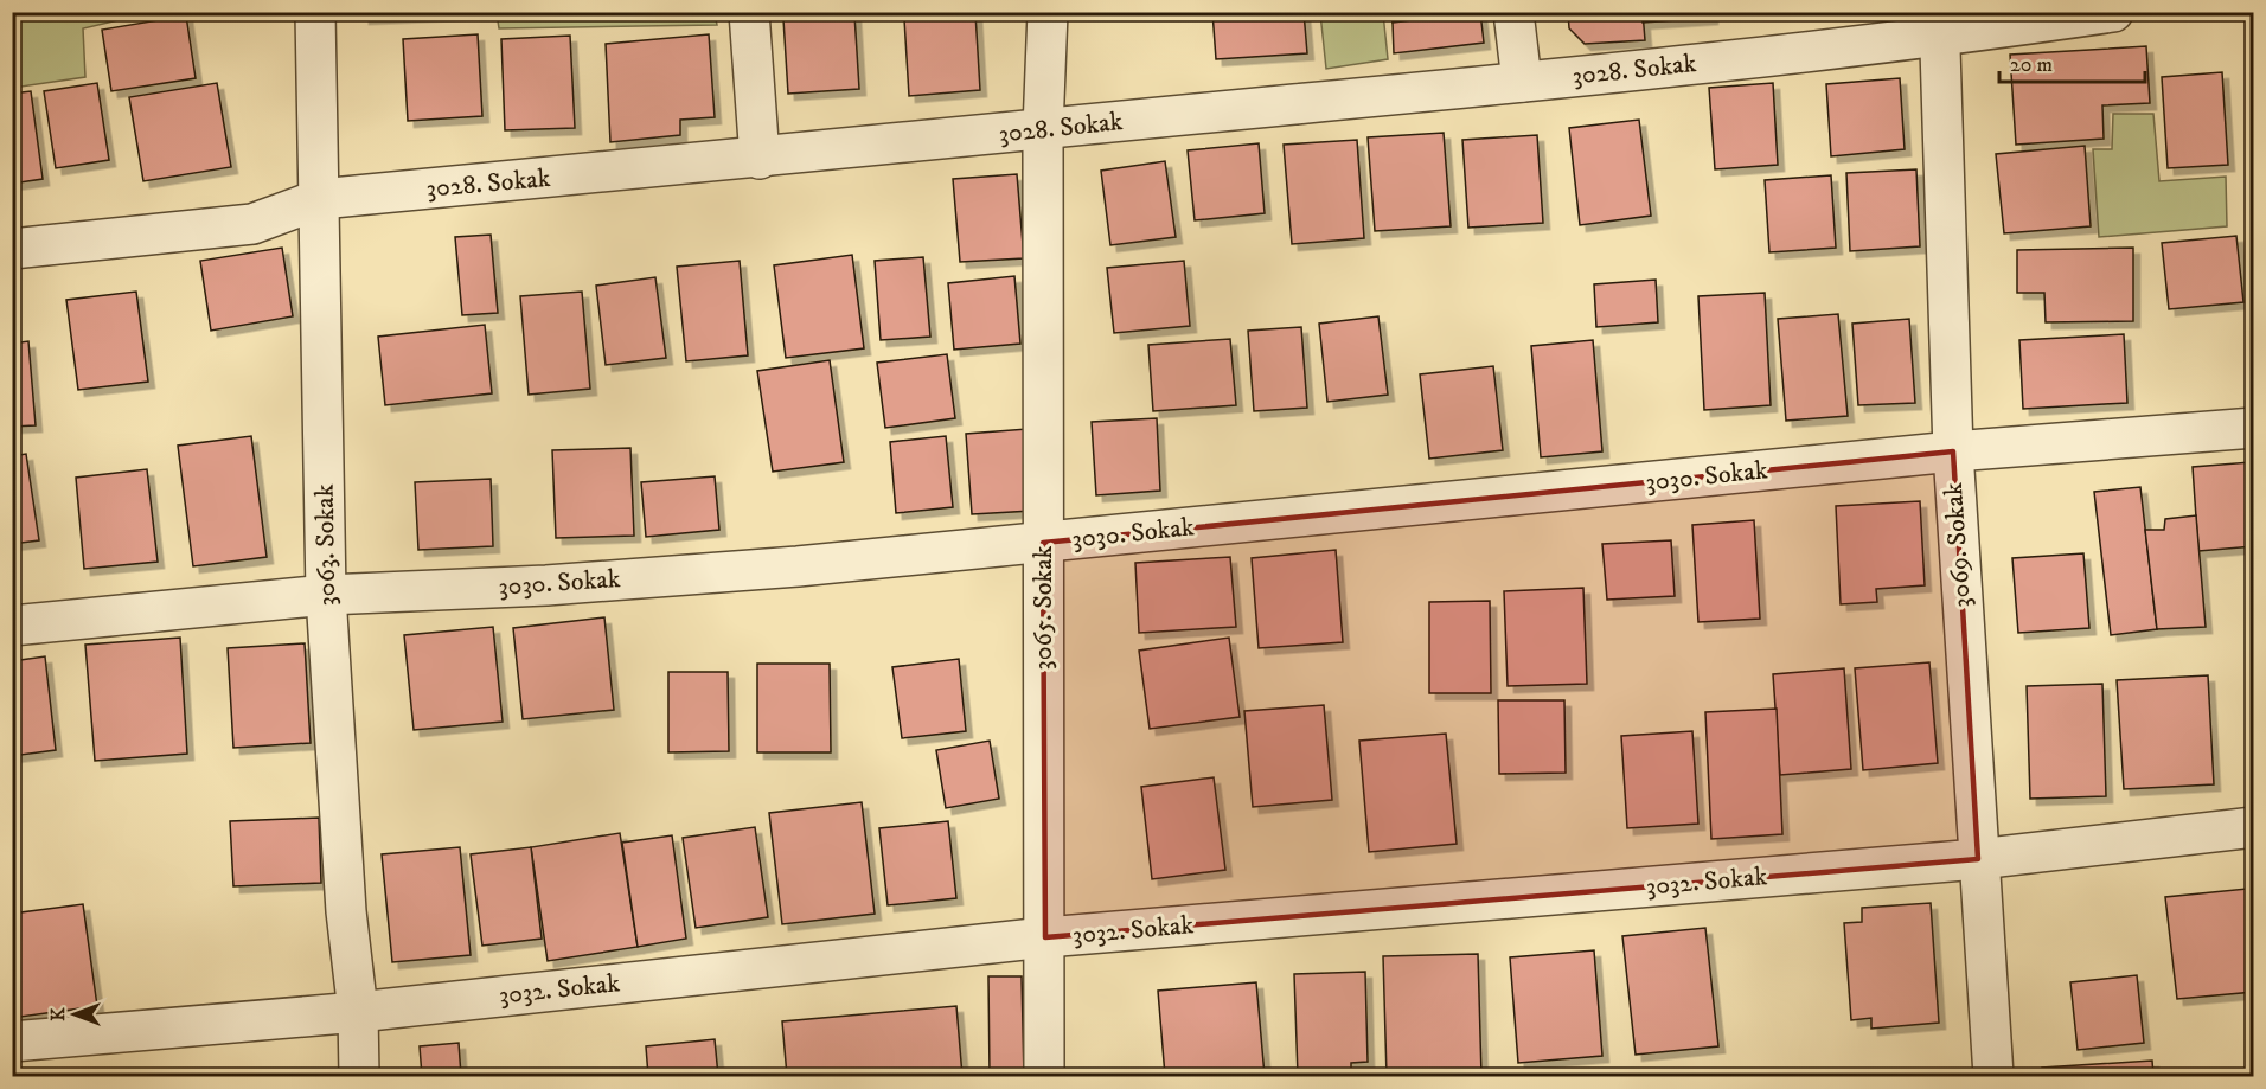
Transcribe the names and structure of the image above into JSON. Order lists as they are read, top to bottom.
{
  "streets": {
    "street": [
      "3028. Sokak",
      "3030. Sokak",
      "3063. Sokak",
      "3069. Sokak",
      "3065. Sokak",
      "3032. Sokak"
    ]
  },
  "crossings": [
    ["3028. Sokak", "3063. Sokak"],
    ["3028. Sokak", "3069. Sokak"],
    ["3028. Sokak", "3065. Sokak"],
    ["3030. Sokak", "3063. Sokak"],
    ["3030. Sokak", "3069. Sokak"],
    ["3030. Sokak", "3065. Sokak"],
    ["3063. Sokak", "3032. Sokak"],
    ["3069. Sokak", "3032. Sokak"],
    ["3065. Sokak", "3032. Sokak"]
  ],
  "scale_bar": "20 m",
  "north": "left"
}
